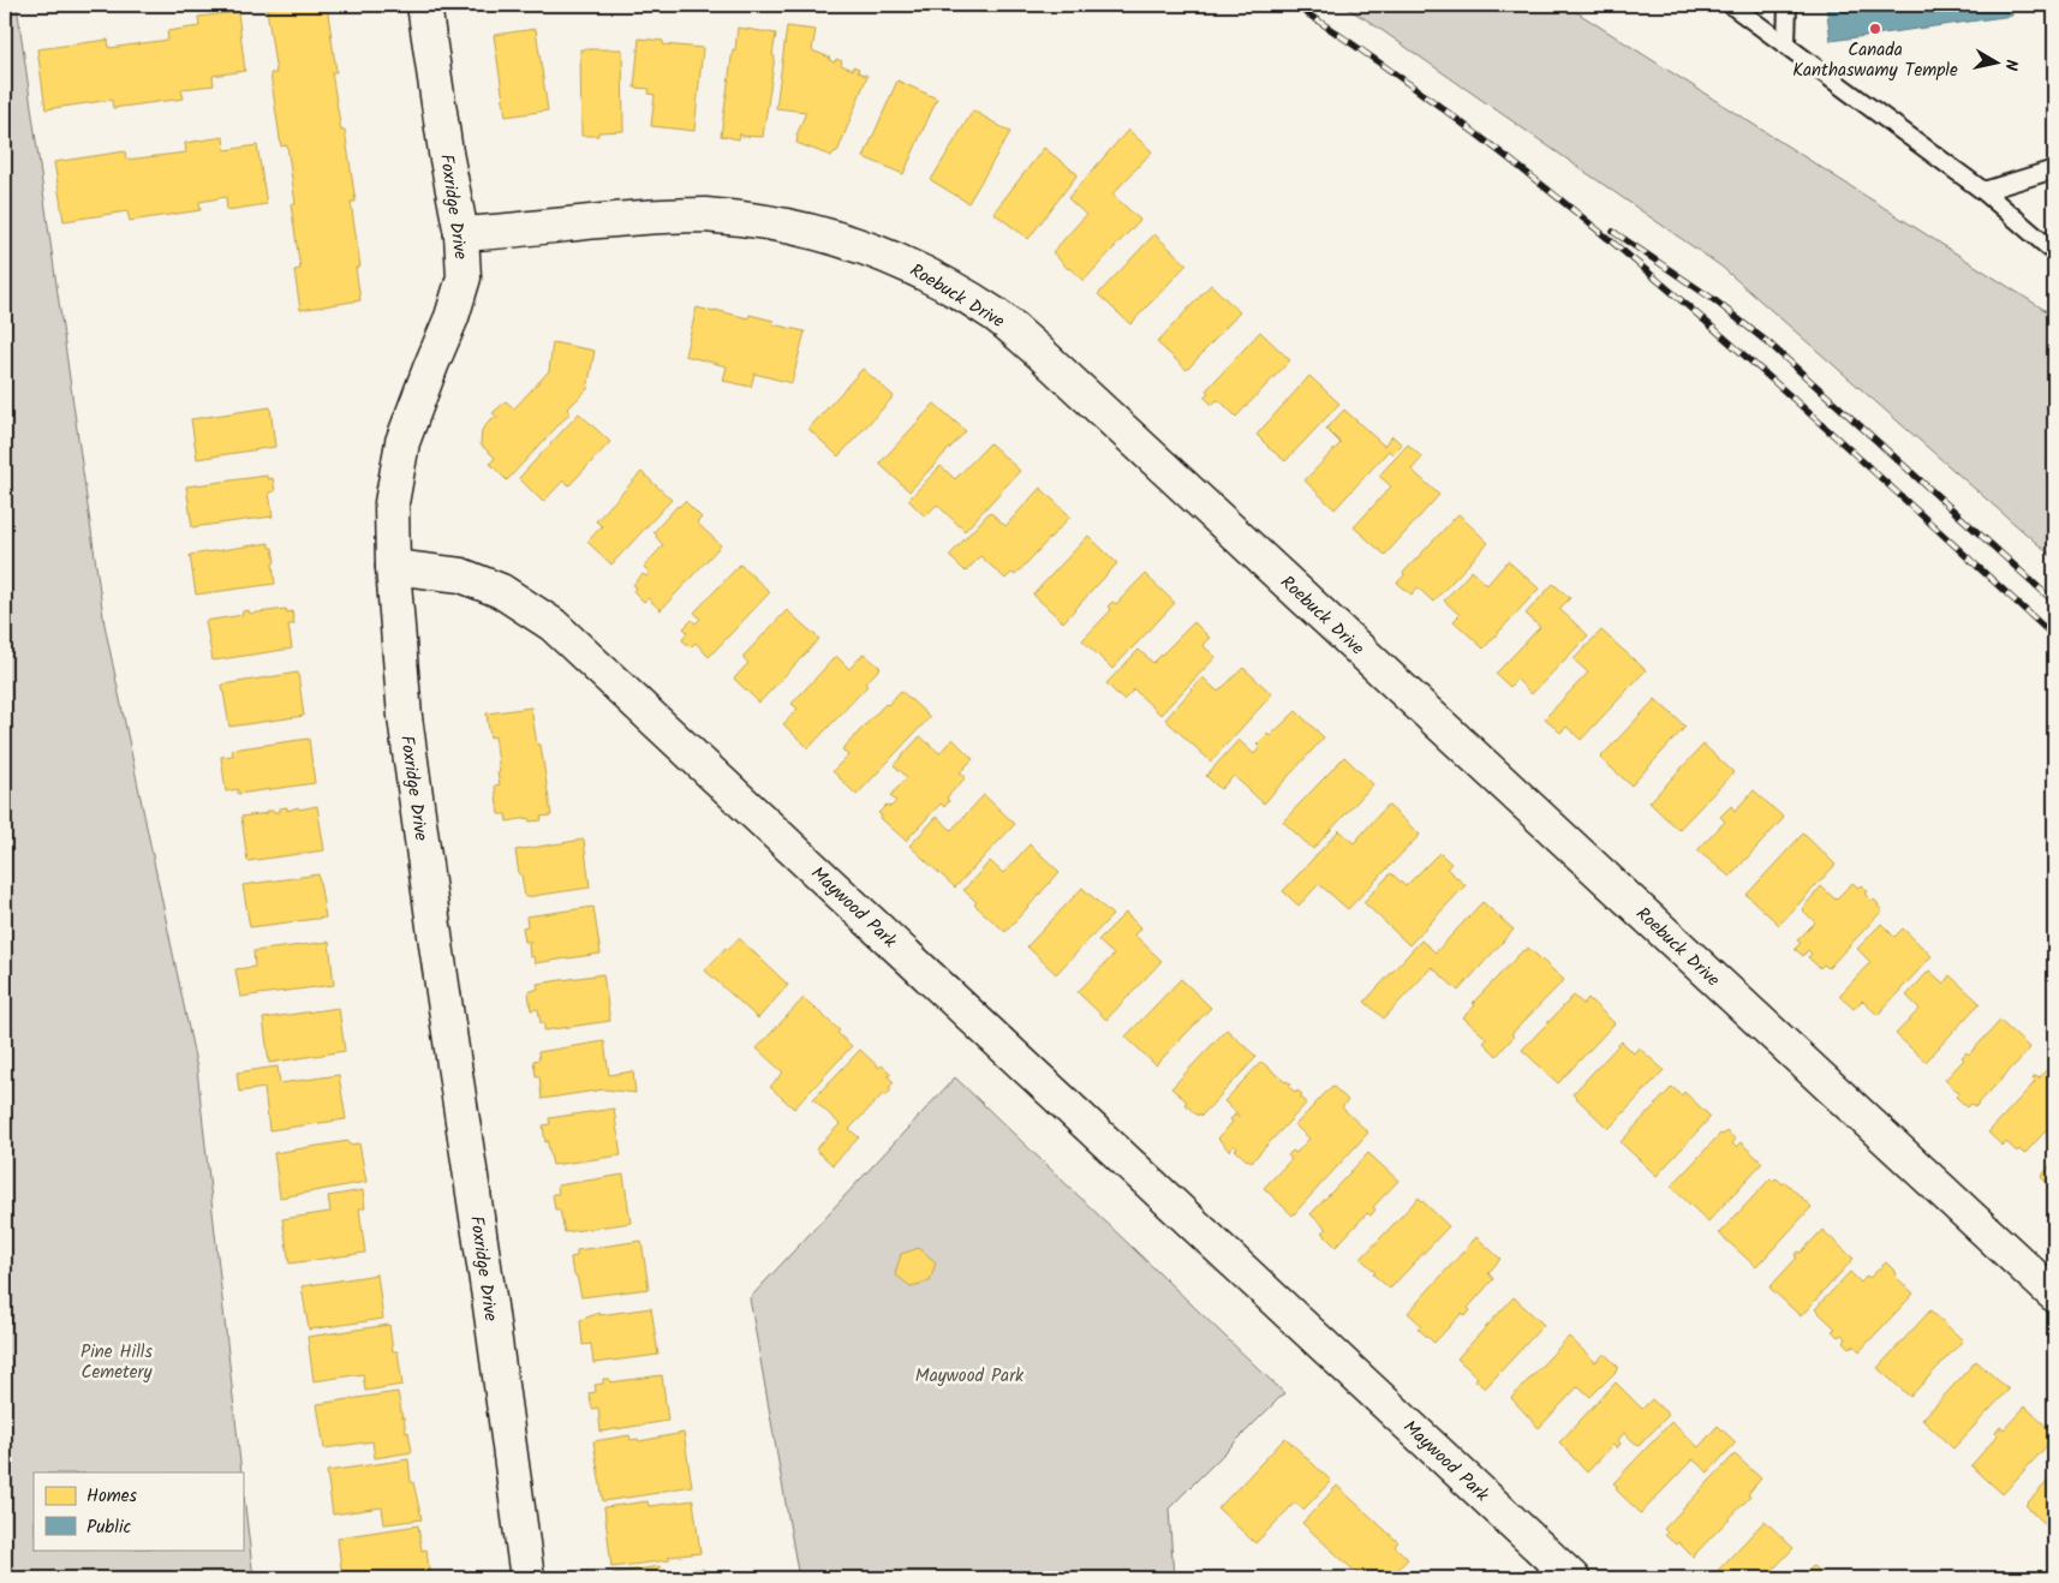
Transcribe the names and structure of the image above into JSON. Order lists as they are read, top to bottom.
{
  "streets": {
    "street": ["Foxridge Drive", "Roebuck Drive", "Maywood Park"]
  },
  "crossings": [
    ["Foxridge Drive", "Roebuck Drive"],
    ["Foxridge Drive", "Maywood Park"]
  ],
  "parks": ["Pine Hills Cemetery", "Maywood Park"],
  "places": ["Canada Kanthaswamy Temple"],
  "legend": ["Homes", "Public"],
  "north": "right"
}
